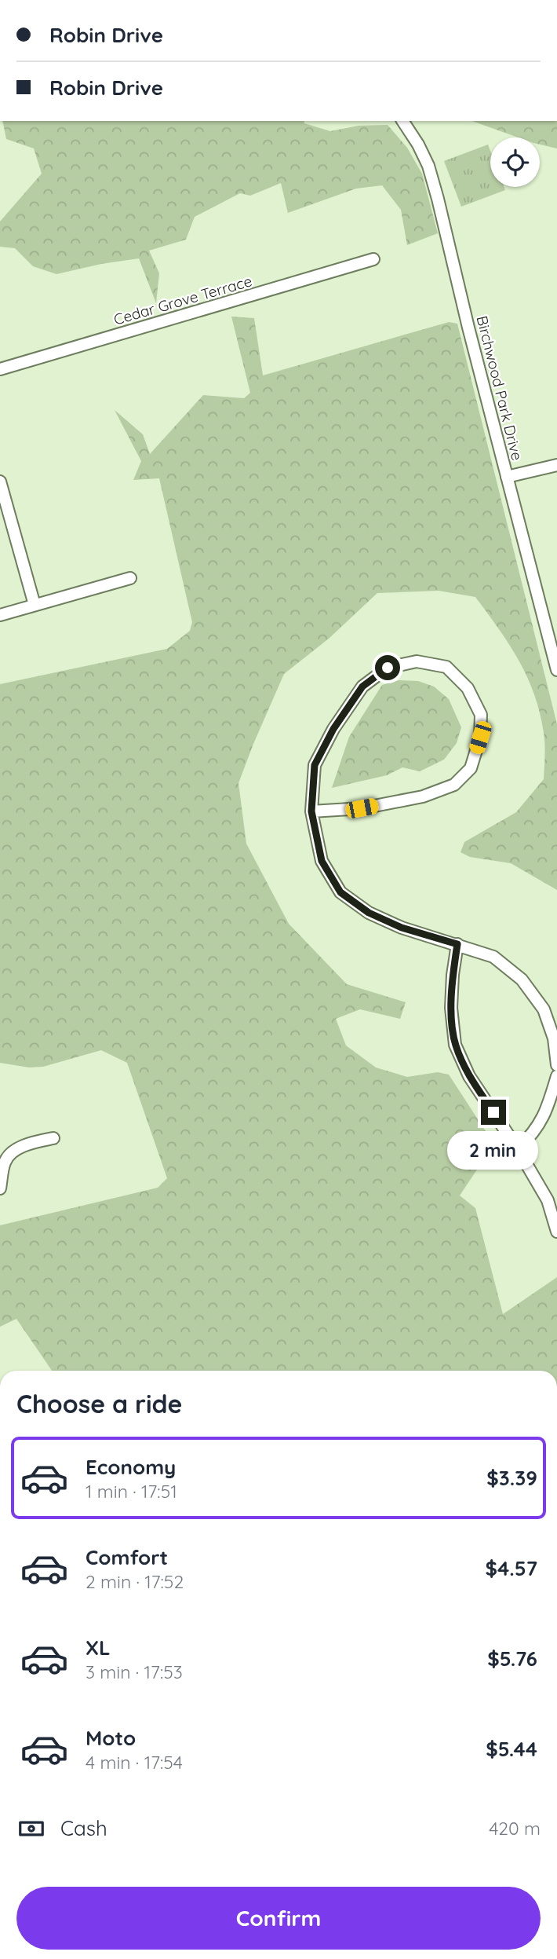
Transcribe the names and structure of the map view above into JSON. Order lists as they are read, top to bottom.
{
  "streets": {
    "street": ["Cedar Grove Terrace", "Birchwood Park Drive"]
  },
  "page": {
    "banner": ["Robin Drive", "Robin Drive"],
    "bubble": "2 min",
    "heading": "Choose a ride",
    "list": [
      {
        "name": "Economy",
        "note": "1 min · 17:51",
        "value": "$3.39"
      },
      {
        "name": "Comfort",
        "note": "2 min · 17:52",
        "value": "$4.57"
      },
      {
        "name": "XL",
        "note": "3 min · 17:53",
        "value": "$5.76"
      },
      {
        "name": "Moto",
        "note": "4 min · 17:54",
        "value": "$5.44"
      }
    ],
    "pay": ["Cash", "420 m"],
    "buttons": "Confirm"
  }
}
